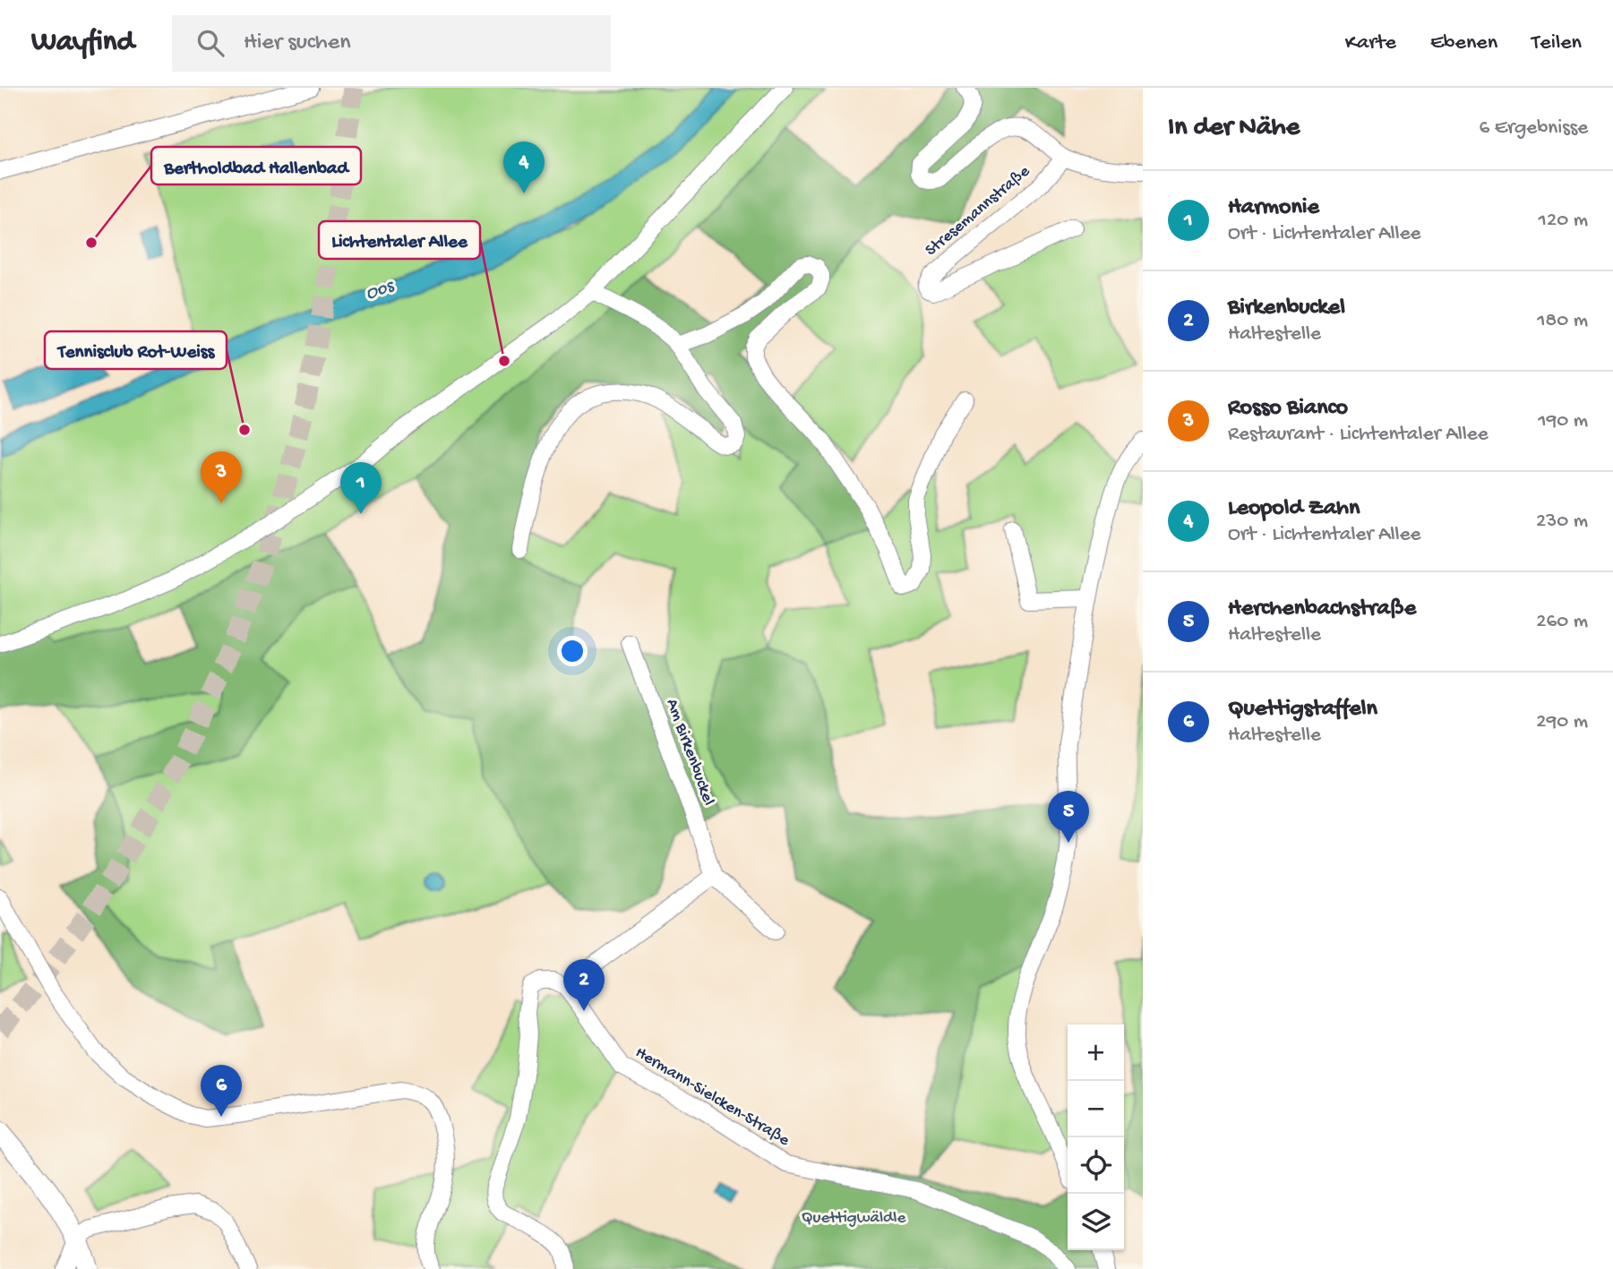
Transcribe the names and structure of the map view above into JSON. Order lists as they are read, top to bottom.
{
  "streets": {
    "street": ["Stresemannstraße", "Am Birkenbuckel", "Hermann-Sielcken-Straße"]
  },
  "water": ["Oos"],
  "parks": ["Quettigwäldle"],
  "places": ["Bertholdbad Hallenbad", "Lichtentaler Allee", "Tennisclub Rot-Weiss"],
  "page": {
    "header": "Wayfind",
    "search": "Hier suchen",
    "nav": ["Karte", "Ebenen", "Teilen"],
    "heading": ["In der Nähe", "6 Ergebnisse"],
    "pins": [
      "4",
      "3",
      "1",
      "5",
      "2",
      "6"
    ],
    "list": [
      {
        "mark": "1",
        "name": "Harmonie",
        "note": "Ort · Lichtentaler Allee",
        "value": "120 m"
      },
      {
        "mark": "2",
        "name": "Birkenbuckel",
        "note": "Haltestelle",
        "value": "180 m"
      },
      {
        "mark": "3",
        "name": "Rosso Bianco",
        "note": "Restaurant · Lichtentaler Allee",
        "value": "190 m"
      },
      {
        "mark": "4",
        "name": "Leopold Zahn",
        "note": "Ort · Lichtentaler Allee",
        "value": "230 m"
      },
      {
        "mark": "5",
        "name": "Herchenbachstraße",
        "note": "Haltestelle",
        "value": "260 m"
      },
      {
        "mark": "6",
        "name": "Quettigstaffeln",
        "note": "Haltestelle",
        "value": "290 m"
      }
    ],
    "map_buttons": ["+", "−"]
  }
}
